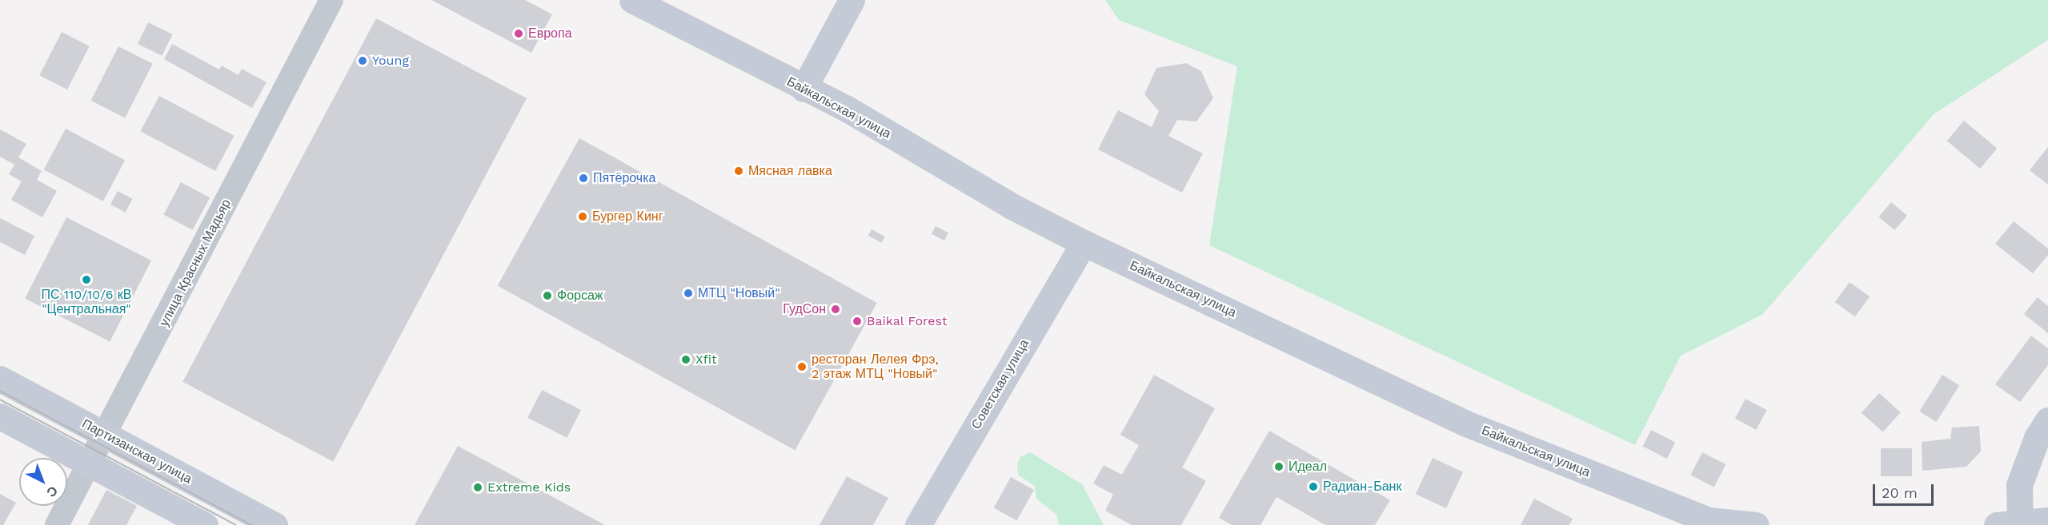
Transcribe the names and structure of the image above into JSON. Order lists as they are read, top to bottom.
{
  "streets": {
    "street": [
      "Байкальская улица",
      "улица Красных Мадьяр",
      "Советская улица",
      "Партизанская улица"
    ]
  },
  "crossings": [
    ["Байкальская улица", "Советская улица"],
    ["улица Красных Мадьяр", "Партизанская улица"]
  ],
  "places": [
    "Европа",
    "Young",
    "Мясная лавка",
    "Пятёрочка",
    "Бургер Кинг",
    "ПС 110/10/6 кВ \"Центральная\"",
    "МТЦ \"Новый\"",
    "Форсаж",
    "ГудСон",
    "Baikal Forest",
    "Xfit",
    "ресторан Лелея Фрэ, 2 этаж МТЦ \"Новый\"",
    "Идеал",
    "Радиан-Банк",
    "Extreme Kids"
  ],
  "scale_bar": "20 m",
  "north": "bottom right"
}
